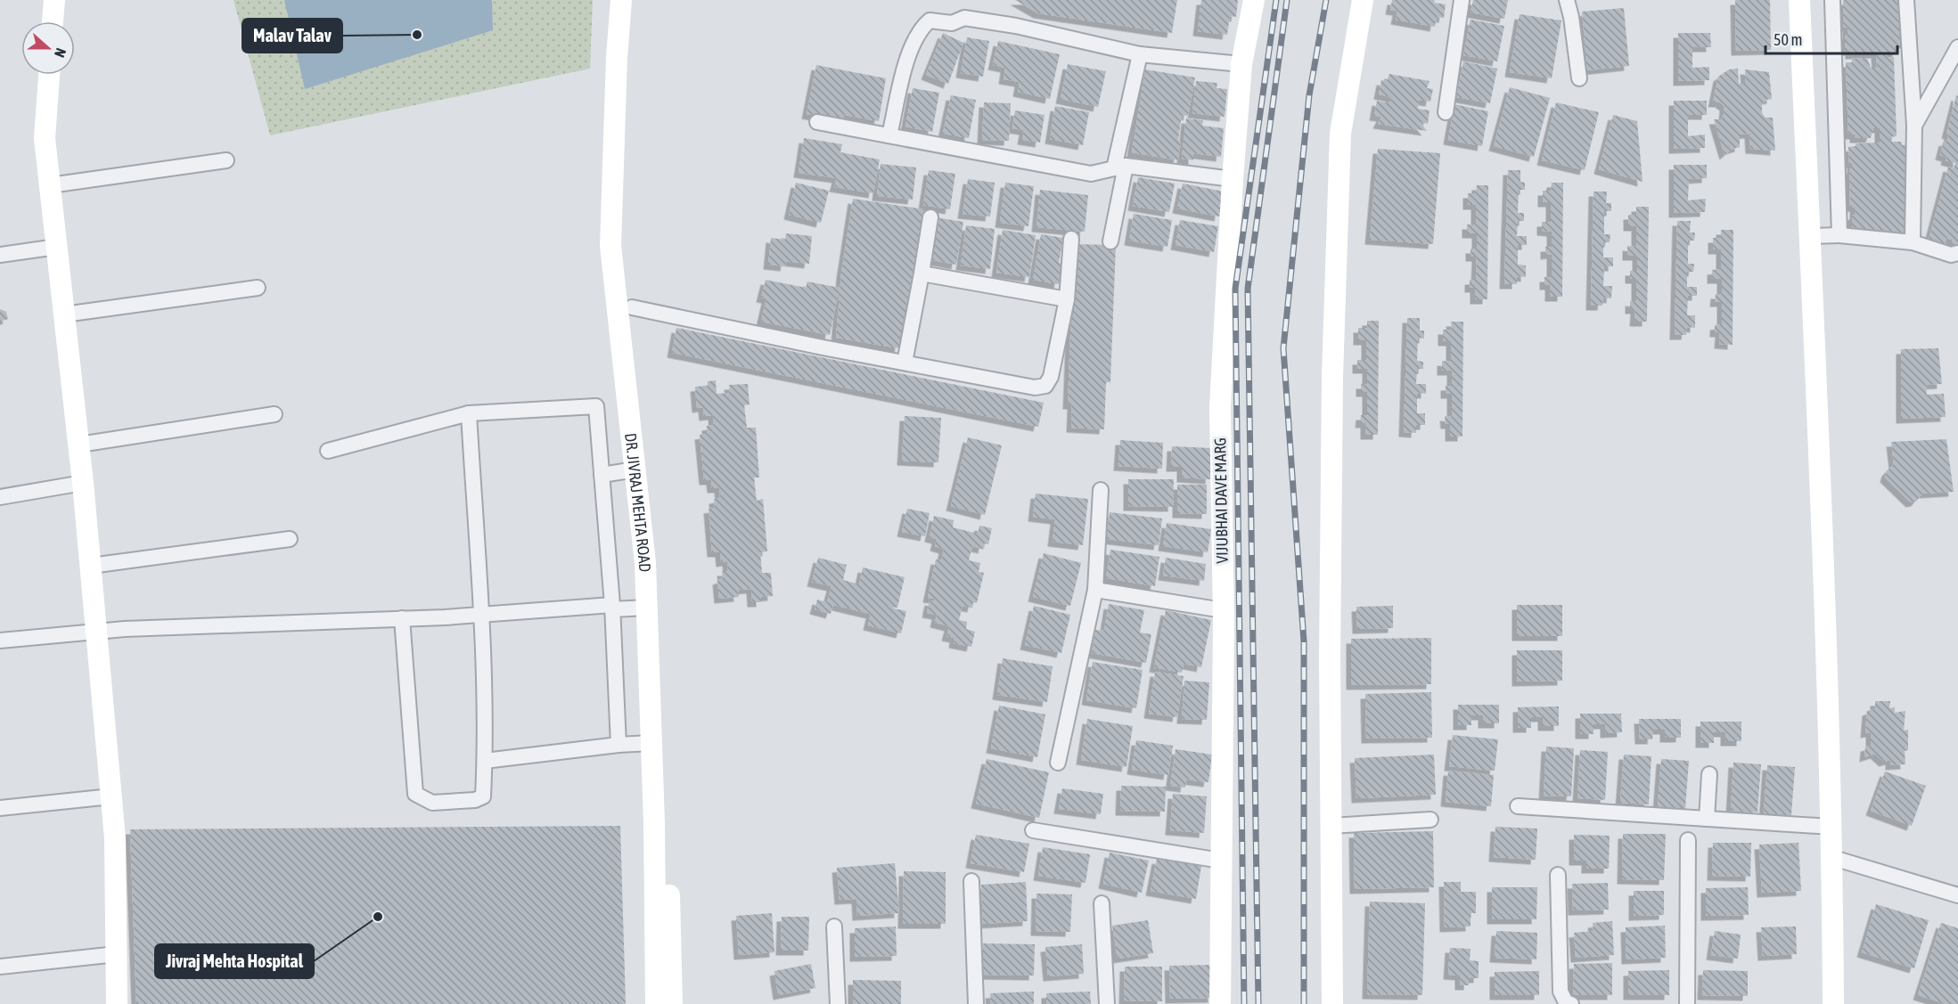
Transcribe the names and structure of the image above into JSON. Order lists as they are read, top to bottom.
{
  "streets": {
    "street": ["VIJUBHAI DAVE MARG", "DR. JIVRAJ MEHTA ROAD"]
  },
  "places": ["Malav Talav", "Jivraj Mehta Hospital"],
  "scale_bar": "50 m",
  "north": "right"
}
